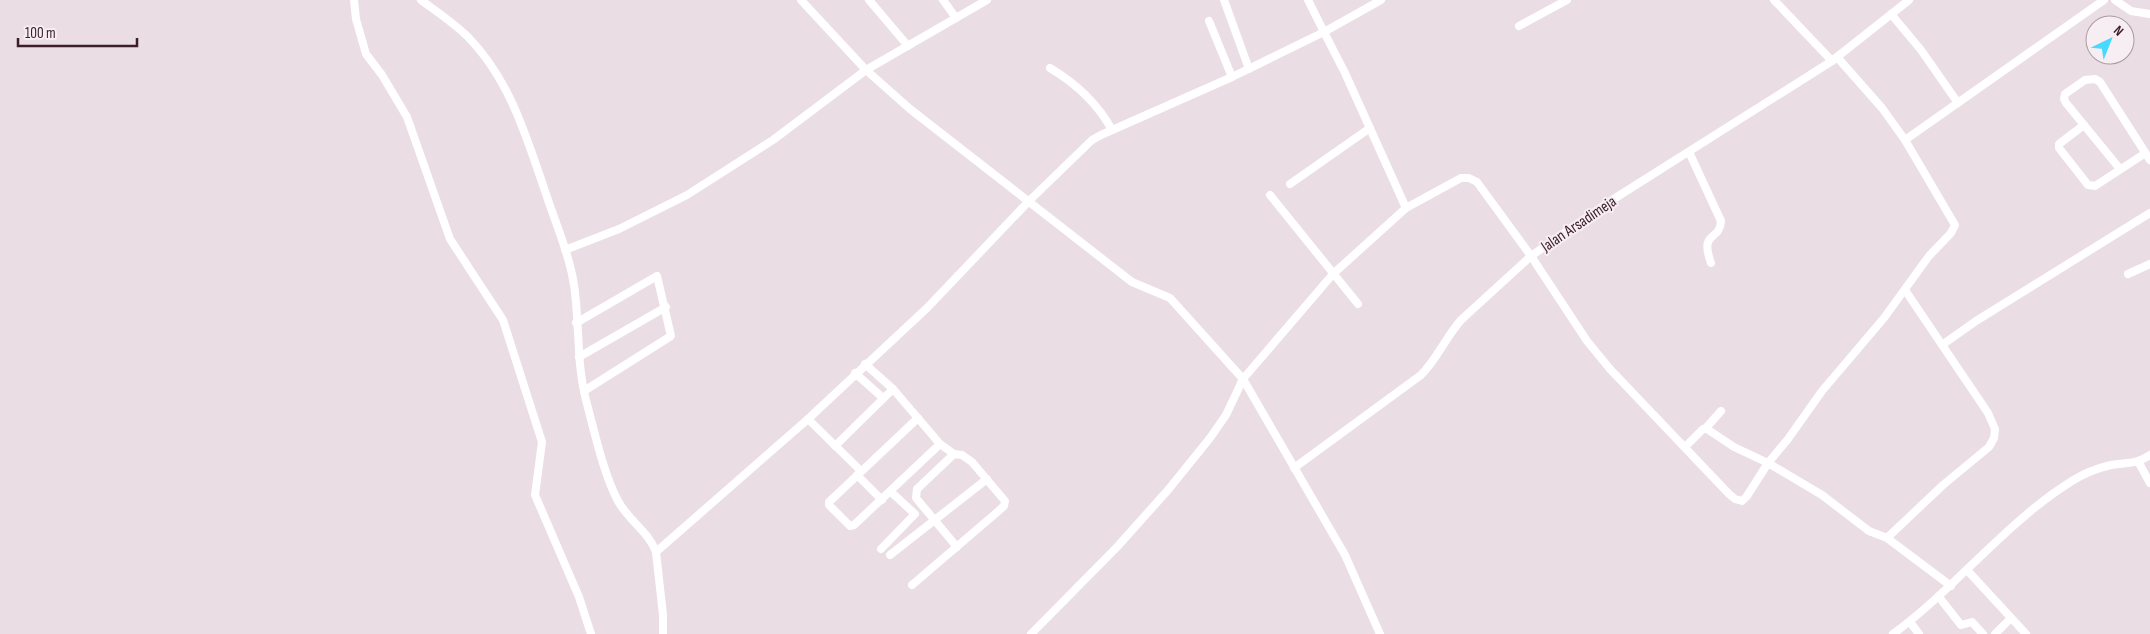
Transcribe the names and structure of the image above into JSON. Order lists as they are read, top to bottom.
{
  "streets": {
    "street": ["Jalan Arsadimeja"]
  },
  "scale_bar": "100 m",
  "north": "top right"
}
